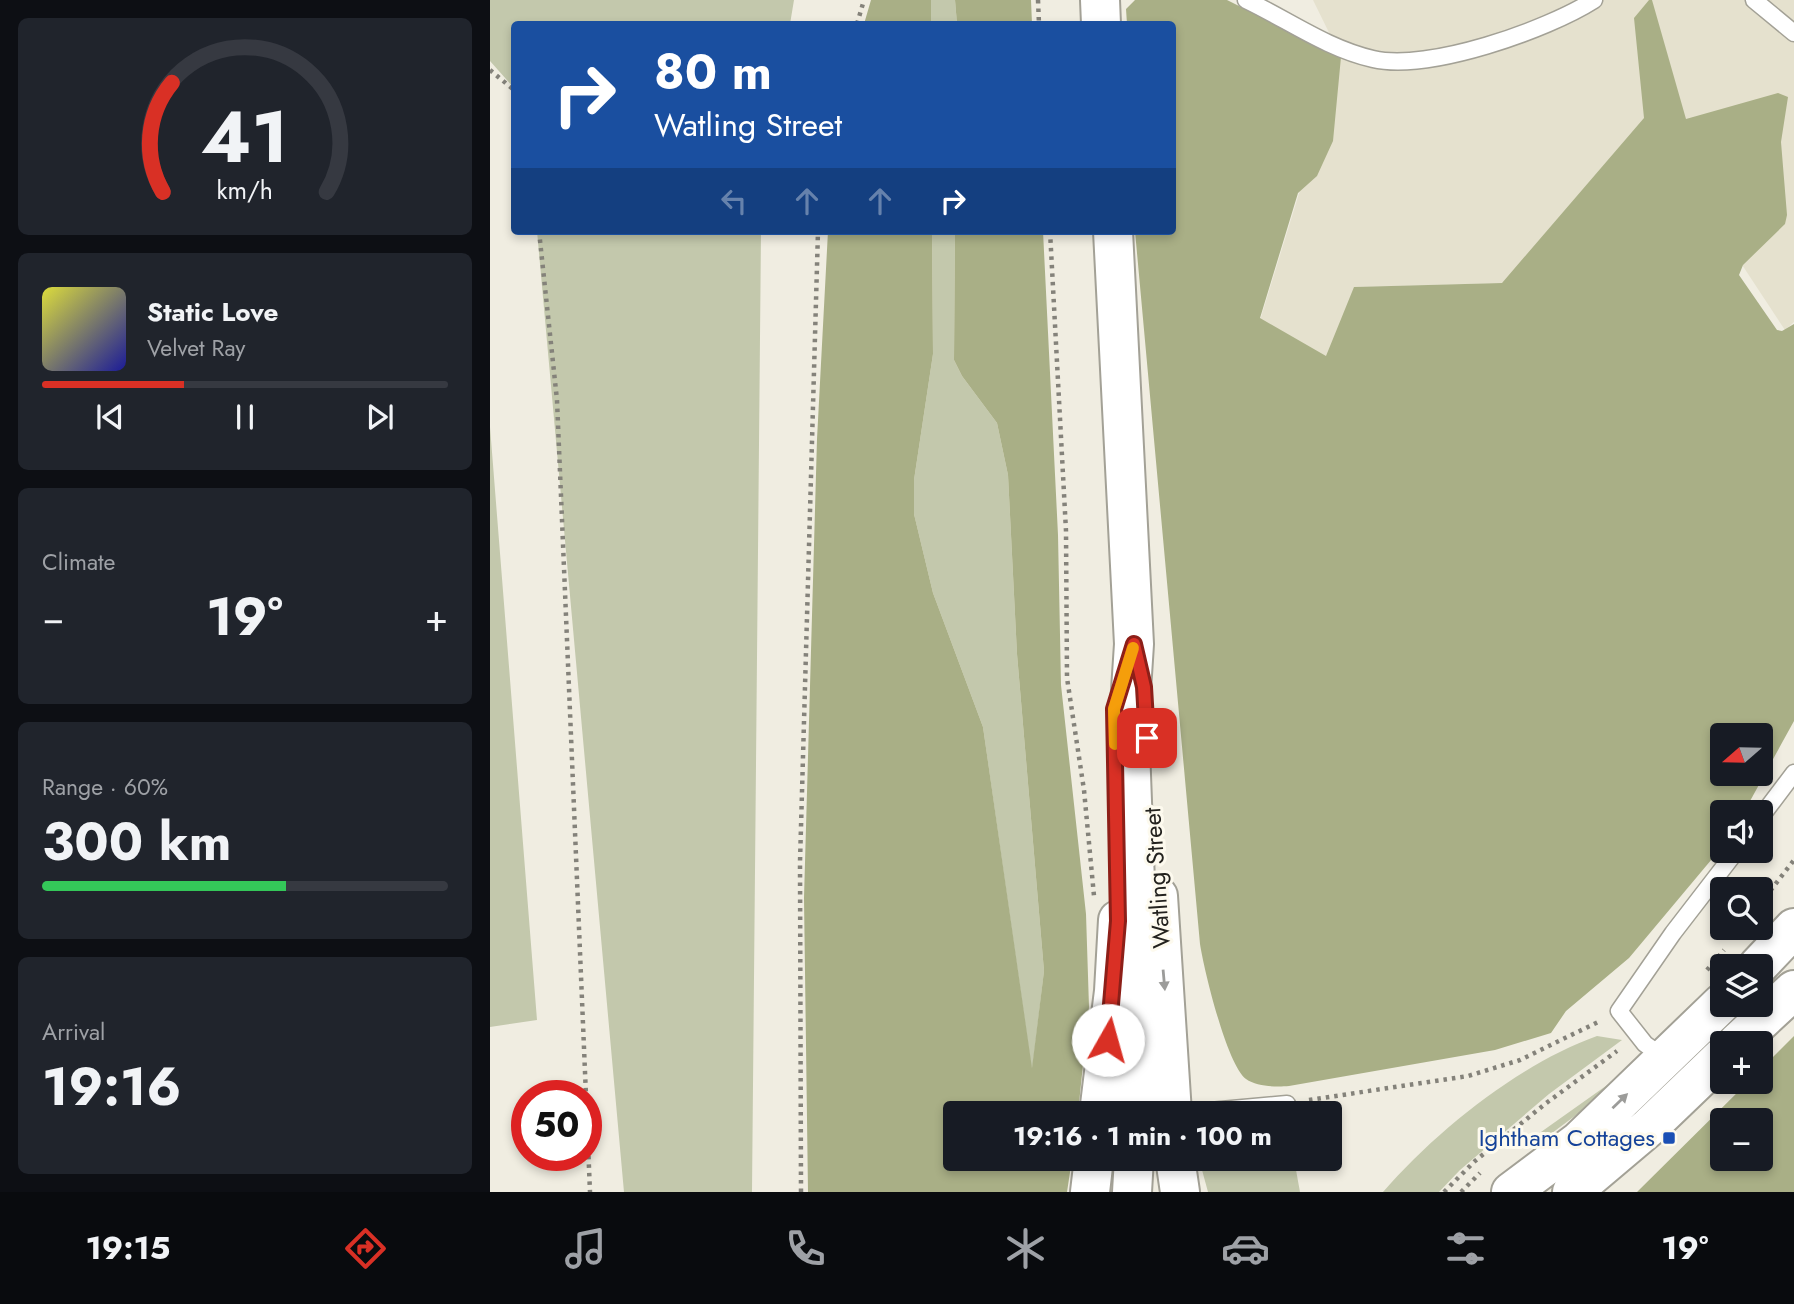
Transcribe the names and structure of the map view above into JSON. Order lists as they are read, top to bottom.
{
  "streets": {
    "main road": ["Watling Street"]
  },
  "places": {
    "transit": ["Ightham Cottages"]
  },
  "north": "left",
  "page": {
    "turn": ["80 m", "Watling Street"],
    "song": ["Static Love", "Velvet Ray"],
    "tile": [
      "Climate",
      ["Range · 60%", "300 km"],
      ["Arrival", "19:16"]
    ],
    "heat": ["−", "19°", "+"],
    "map_buttons": ["+", "−"],
    "limit": "50",
    "trip": "19:16 · 1 min · 100 m",
    "tabs": ["19:15", "19°"],
    "gauge": ["41", "km/h"]
  }
}
